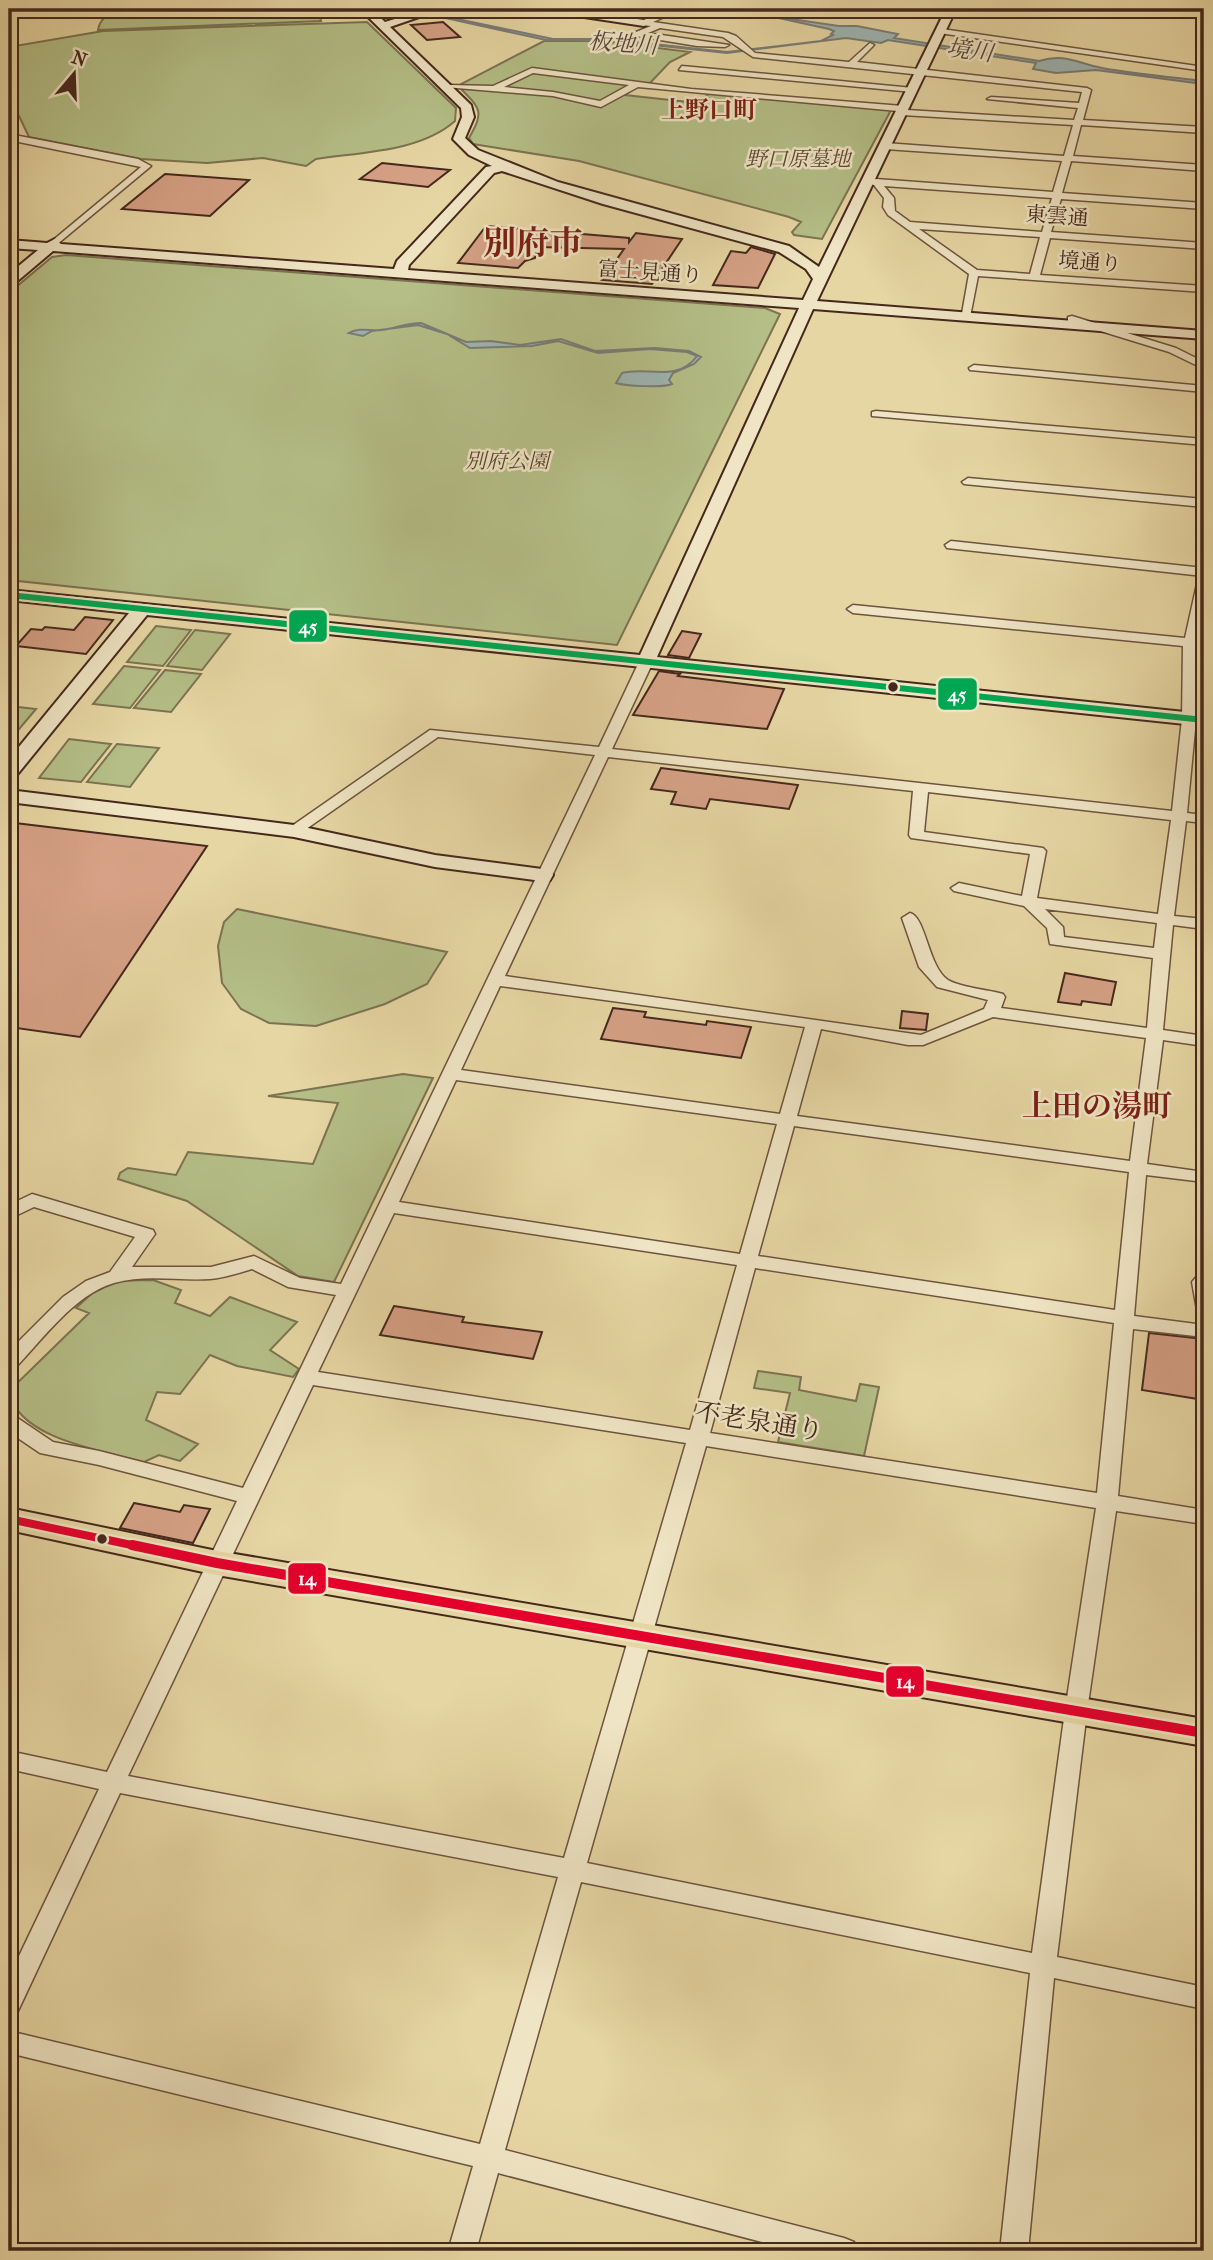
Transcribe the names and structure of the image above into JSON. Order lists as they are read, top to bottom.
{
  "streets": {
    "street": [
      "東雲通",
      "境通り",
      "富士見通り",
      "不老泉通り"
    ]
  },
  "districts": ["上野口町", "別府市", "上田の湯町"],
  "water": ["板地川", "境川"],
  "parks": ["野口原墓地", "別府公園"],
  "lines": ["transit line 45", "transit line 14"],
  "north": "top"
}
